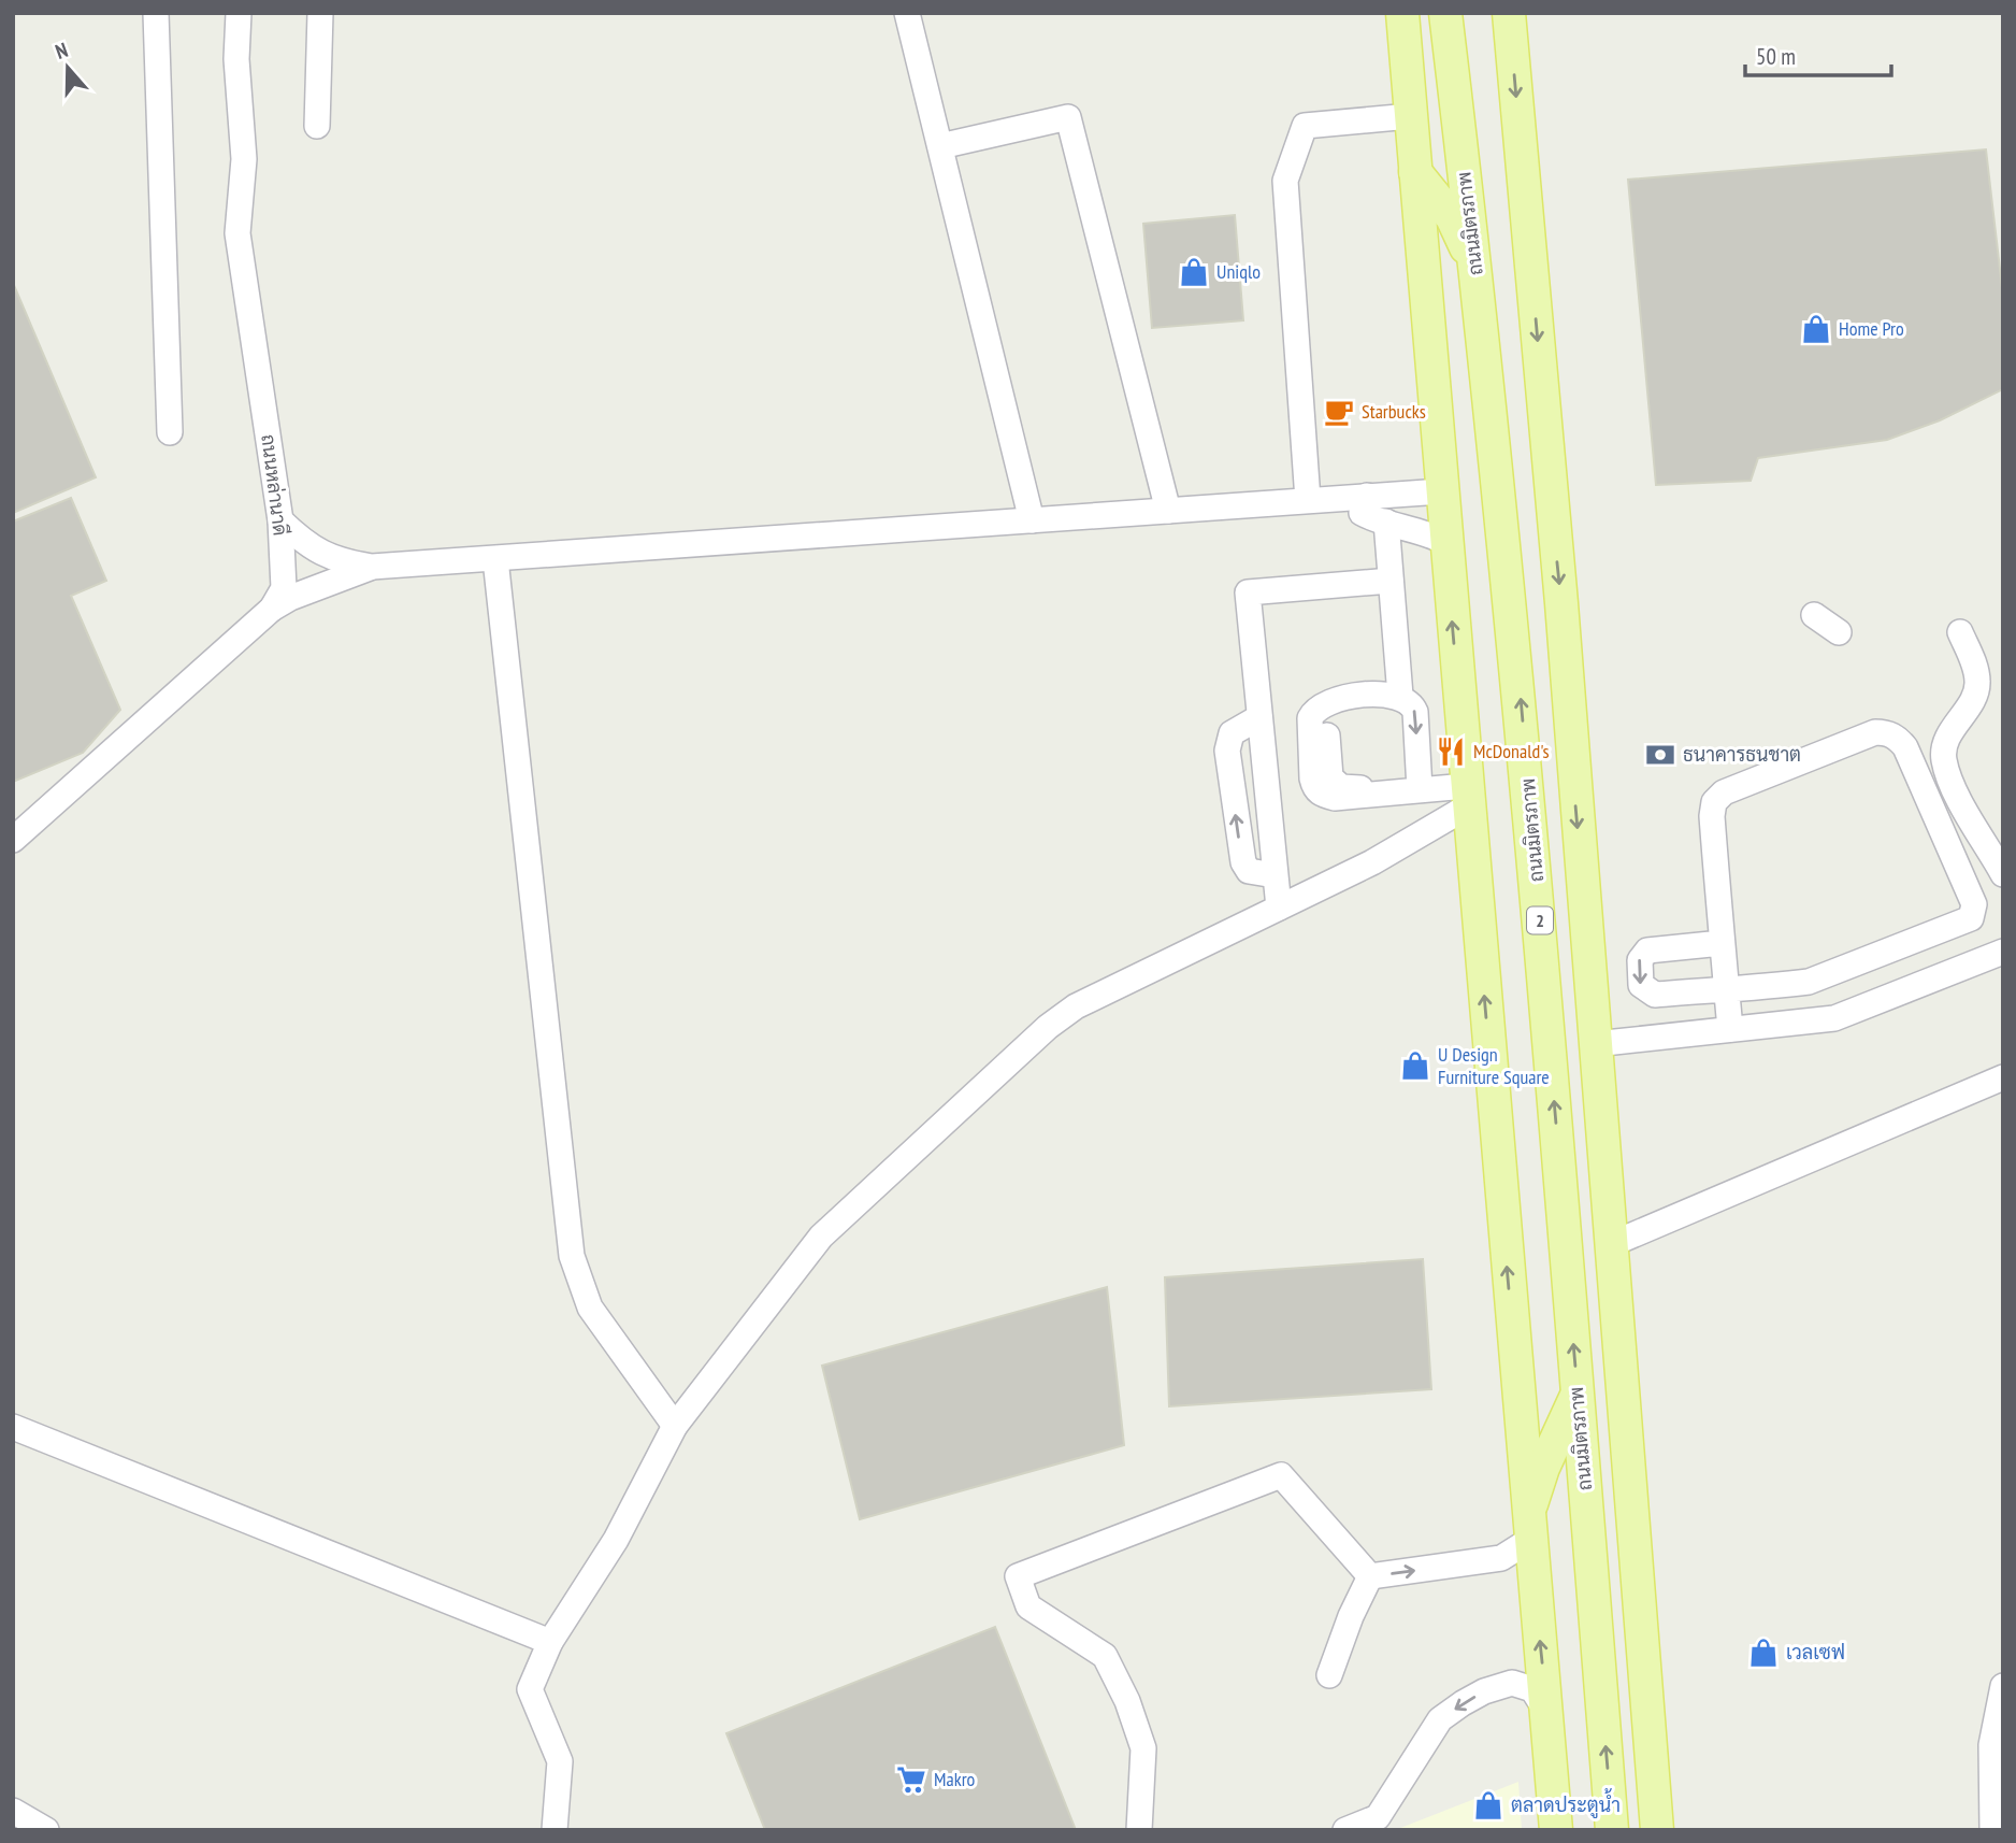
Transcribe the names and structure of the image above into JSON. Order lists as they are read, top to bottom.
{
  "streets": {
    "main road": ["ถนนมิตรภาพ", "2"],
    "street": ["ถนนหล่านาดี"]
  },
  "places": {
    "shop": [
      "Uniqlo",
      "Home Pro",
      "U Design Furniture Square",
      "เวลเซฟ",
      "ตลาดประตูน้ำ"
    ],
    "cafe": ["Starbucks"],
    "restaurant": ["McDonald's"],
    "bank": ["ธนาคารธนชาต"],
    "supermarket": ["Makro"]
  },
  "scale_bar": "50 m",
  "north": "top"
}
